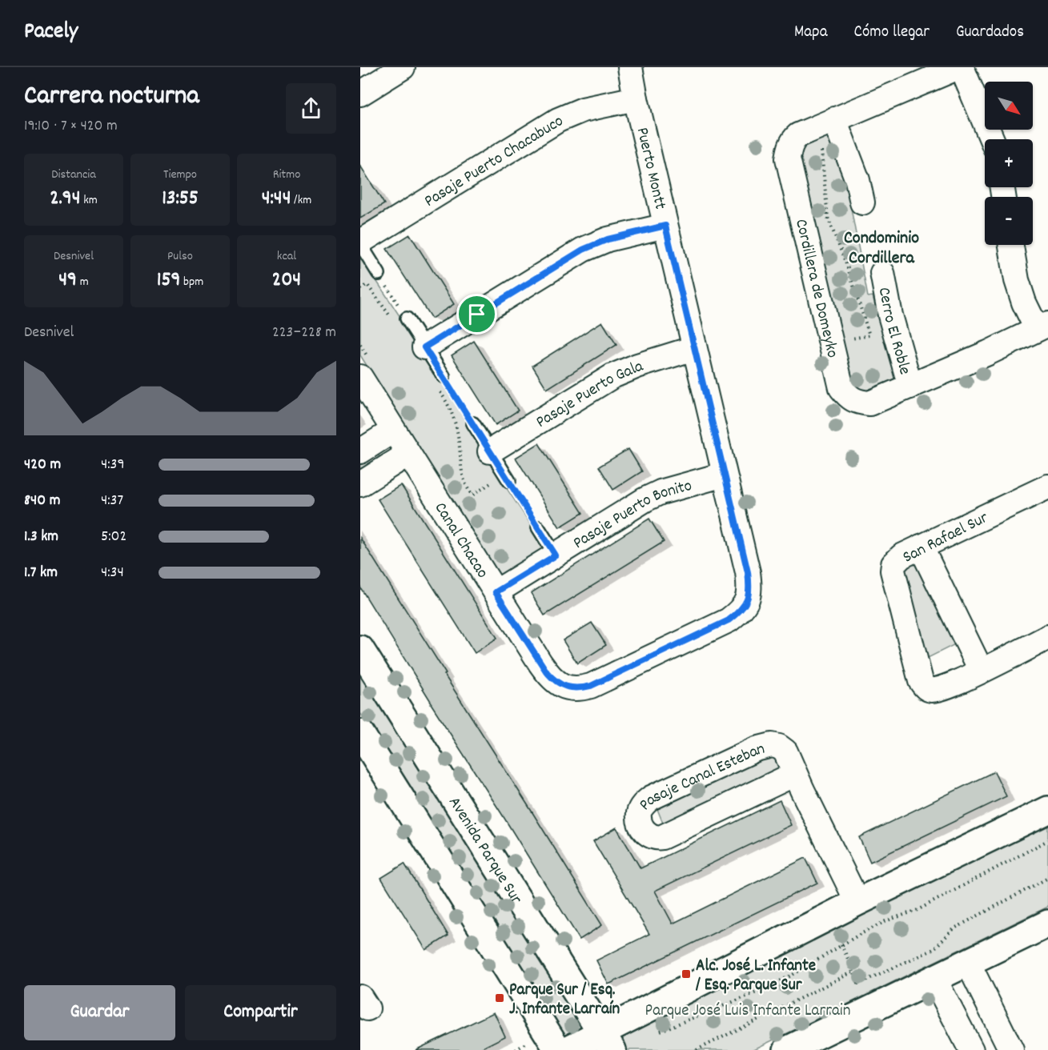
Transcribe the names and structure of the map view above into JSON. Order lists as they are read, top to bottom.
{
  "streets": {
    "street": [
      "Pasaje Puerto Chacabuco",
      "Puerto Montt",
      "Cordillera de Domeyko",
      "Cerro El Roble",
      "Pasaje Puerto Gala",
      "Pasaje Puerto Bonito",
      "San Rafael Sur",
      "Canal Chacao",
      "Pasaje Canal Esteban",
      "Avenida Parque Sur"
    ]
  },
  "crossings": [
    ["Pasaje Puerto Chacabuco", "Puerto Montt"],
    ["Puerto Montt", "Pasaje Puerto Gala"],
    ["Puerto Montt", "Pasaje Puerto Bonito"],
    ["Puerto Montt", "Canal Chacao"],
    ["Cordillera de Domeyko", "Cerro El Roble"],
    ["Pasaje Puerto Bonito", "Canal Chacao"]
  ],
  "districts": ["Condominio Cordillera"],
  "parks": ["Parque José Luis Infante Larrain"],
  "places": {
    "transit": ["Alc. José L. Infante / Esq. Parque Sur", "Parque Sur / Esq. J. Infante Larraín"]
  },
  "north": "bottom right",
  "page": {
    "header": "Pacely",
    "nav": ["Mapa", "Cómo llegar", "Guardados"],
    "heading": ["Carrera nocturna", "19:10 · 7 × 420 m"],
    "map_buttons": ["+", "−"],
    "stats": [
      ["Distancia", "2.94 km"],
      ["Tiempo", "13:55"],
      ["Ritmo", "4:44 /km"],
      ["Desnivel", "49 m"],
      ["Pulso", "159 bpm"],
      ["kcal", "204"]
    ],
    "chart": ["Desnivel", "223–228 m"],
    "list": [
      {
        "name": "420 m",
        "note": "4:39"
      },
      {
        "name": "840 m",
        "note": "4:37"
      },
      {
        "name": "1.3 km",
        "note": "5:02"
      },
      {
        "name": "1.7 km",
        "note": "4:34"
      }
    ],
    "buttons": ["Guardar", "Compartir"]
  }
}
